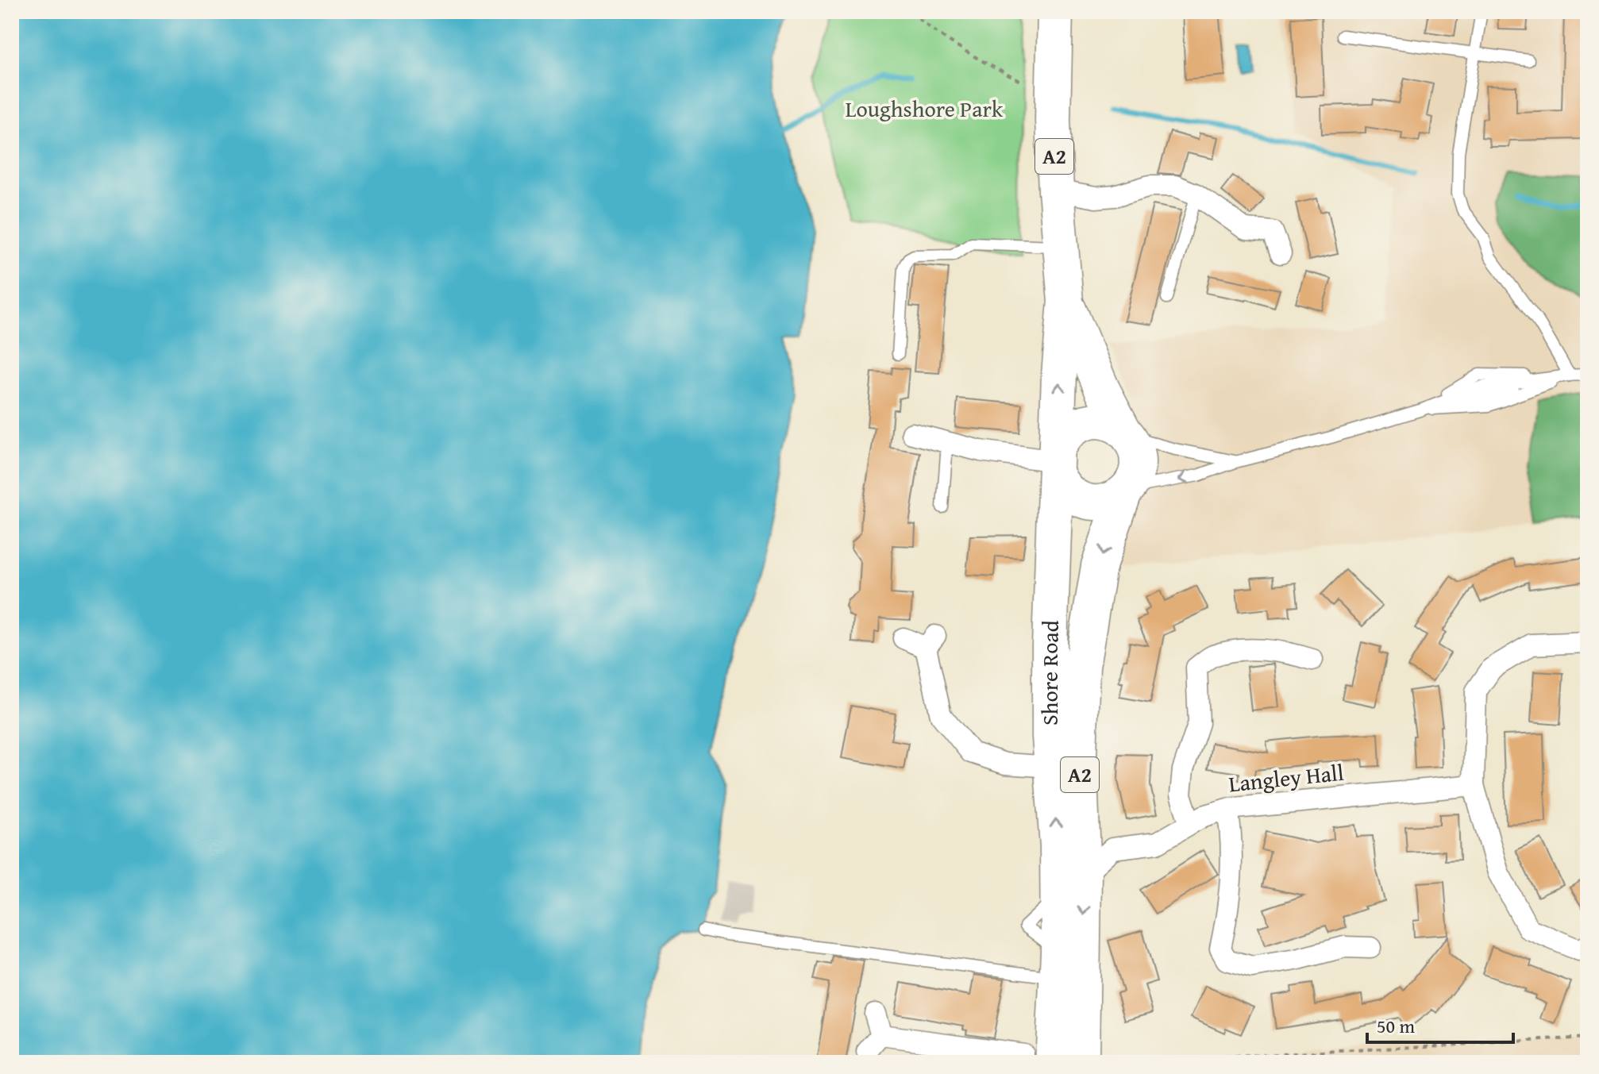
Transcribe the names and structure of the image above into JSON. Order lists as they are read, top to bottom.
{
  "streets": {
    "highway": ["A2", "Shore Road"],
    "street": ["Langley Hall"]
  },
  "crossings": [
    ["A2", "Shore Road"]
  ],
  "parks": ["Loughshore Park"],
  "scale_bar": "50 m"
}
